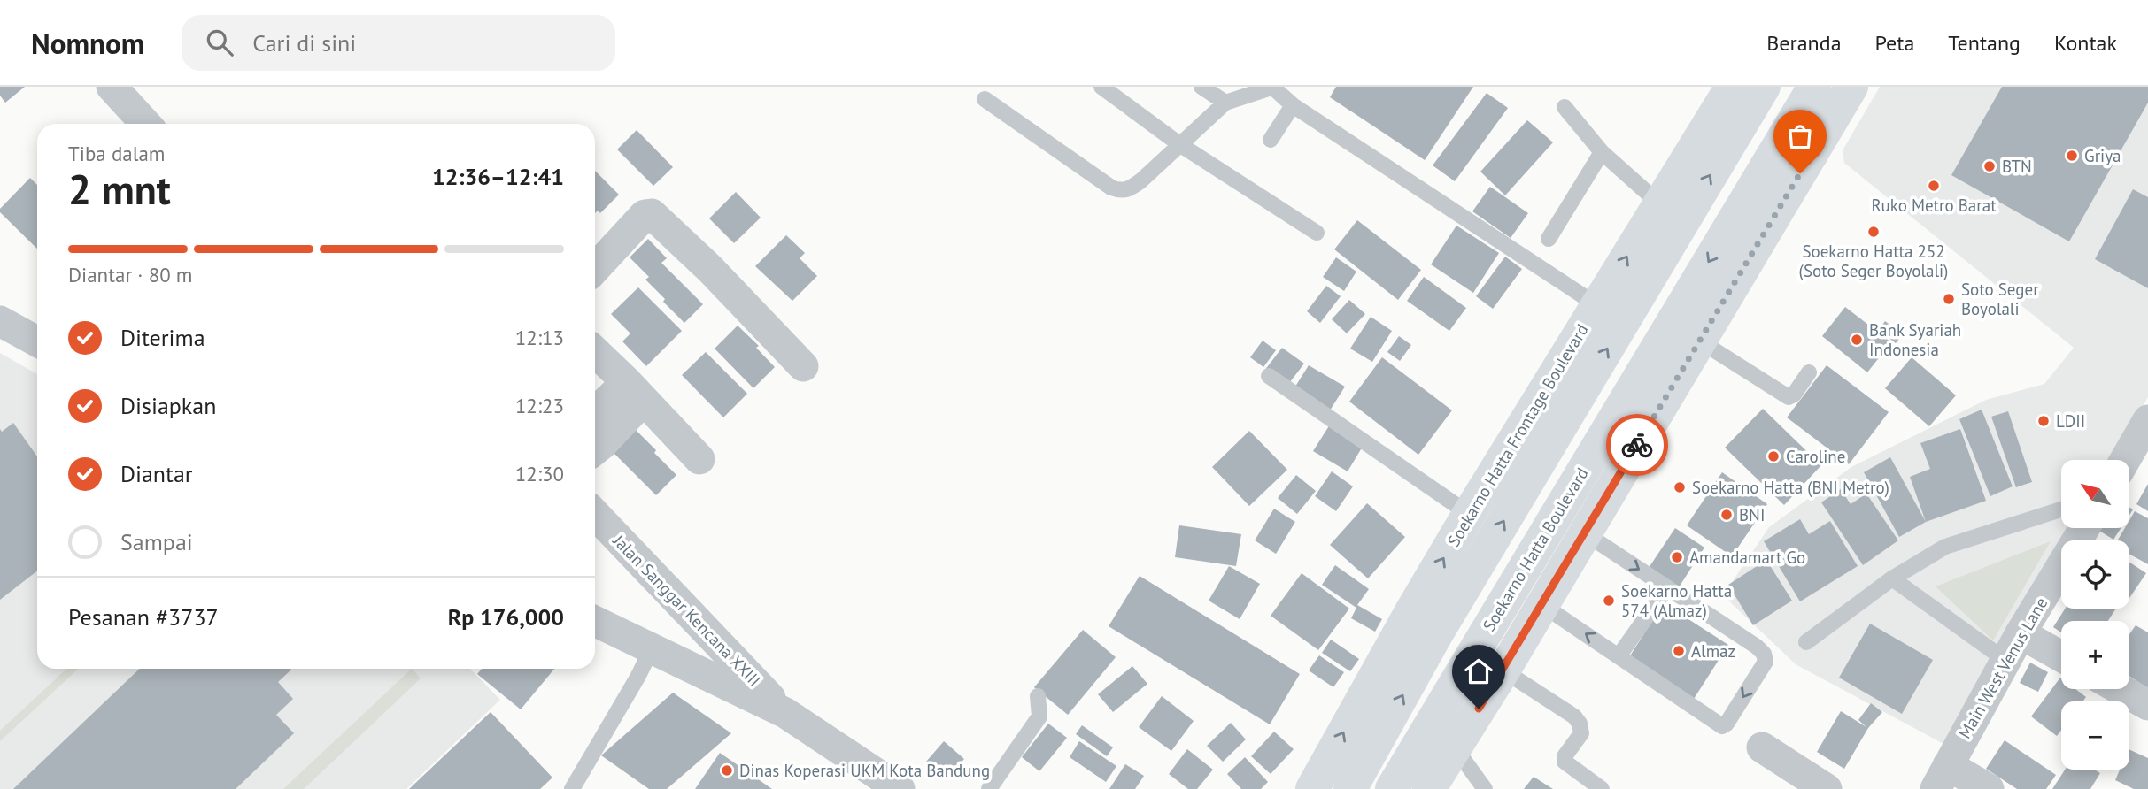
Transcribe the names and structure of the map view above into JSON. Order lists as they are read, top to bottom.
{
  "streets": {
    "main road": ["Soekarno Hatta Frontage Boulevard", "Soekarno Hatta Boulevard"],
    "street": ["Jalan Sanggar Kencana XXIII", "Main West Venus Lane"]
  },
  "places": [
    "Griya",
    "BTN",
    "Ruko Metro Barat",
    "Soekarno Hatta 252 (Soto Seger Boyolali)",
    "Soto Seger Boyolali",
    "Bank Syariah Indonesia",
    "LDII",
    "Caroline",
    "Soekarno Hatta (BNI Metro)",
    "BNI",
    "Amandamart Go",
    "Soekarno Hatta 574 (Almaz)",
    "Almaz",
    "Dinas Koperasi UKM Kota Bandung"
  ],
  "north": "top left",
  "page": {
    "header": "Nomnom",
    "search": "Cari di sini",
    "nav": [
      "Beranda",
      "Peta",
      "Tentang",
      "Kontak"
    ],
    "heading": ["2 mnt", "Tiba dalam", "12:36–12:41"],
    "panel": ["Pesanan #3737", "Rp 176,000"],
    "bar": "Diantar · 80 m",
    "list": [
      ["Diterima", "12:13"],
      ["Disiapkan", "12:23"],
      ["Diantar", "12:30"],
      "Sampai"
    ],
    "map_buttons": ["+", "−"]
  }
}
